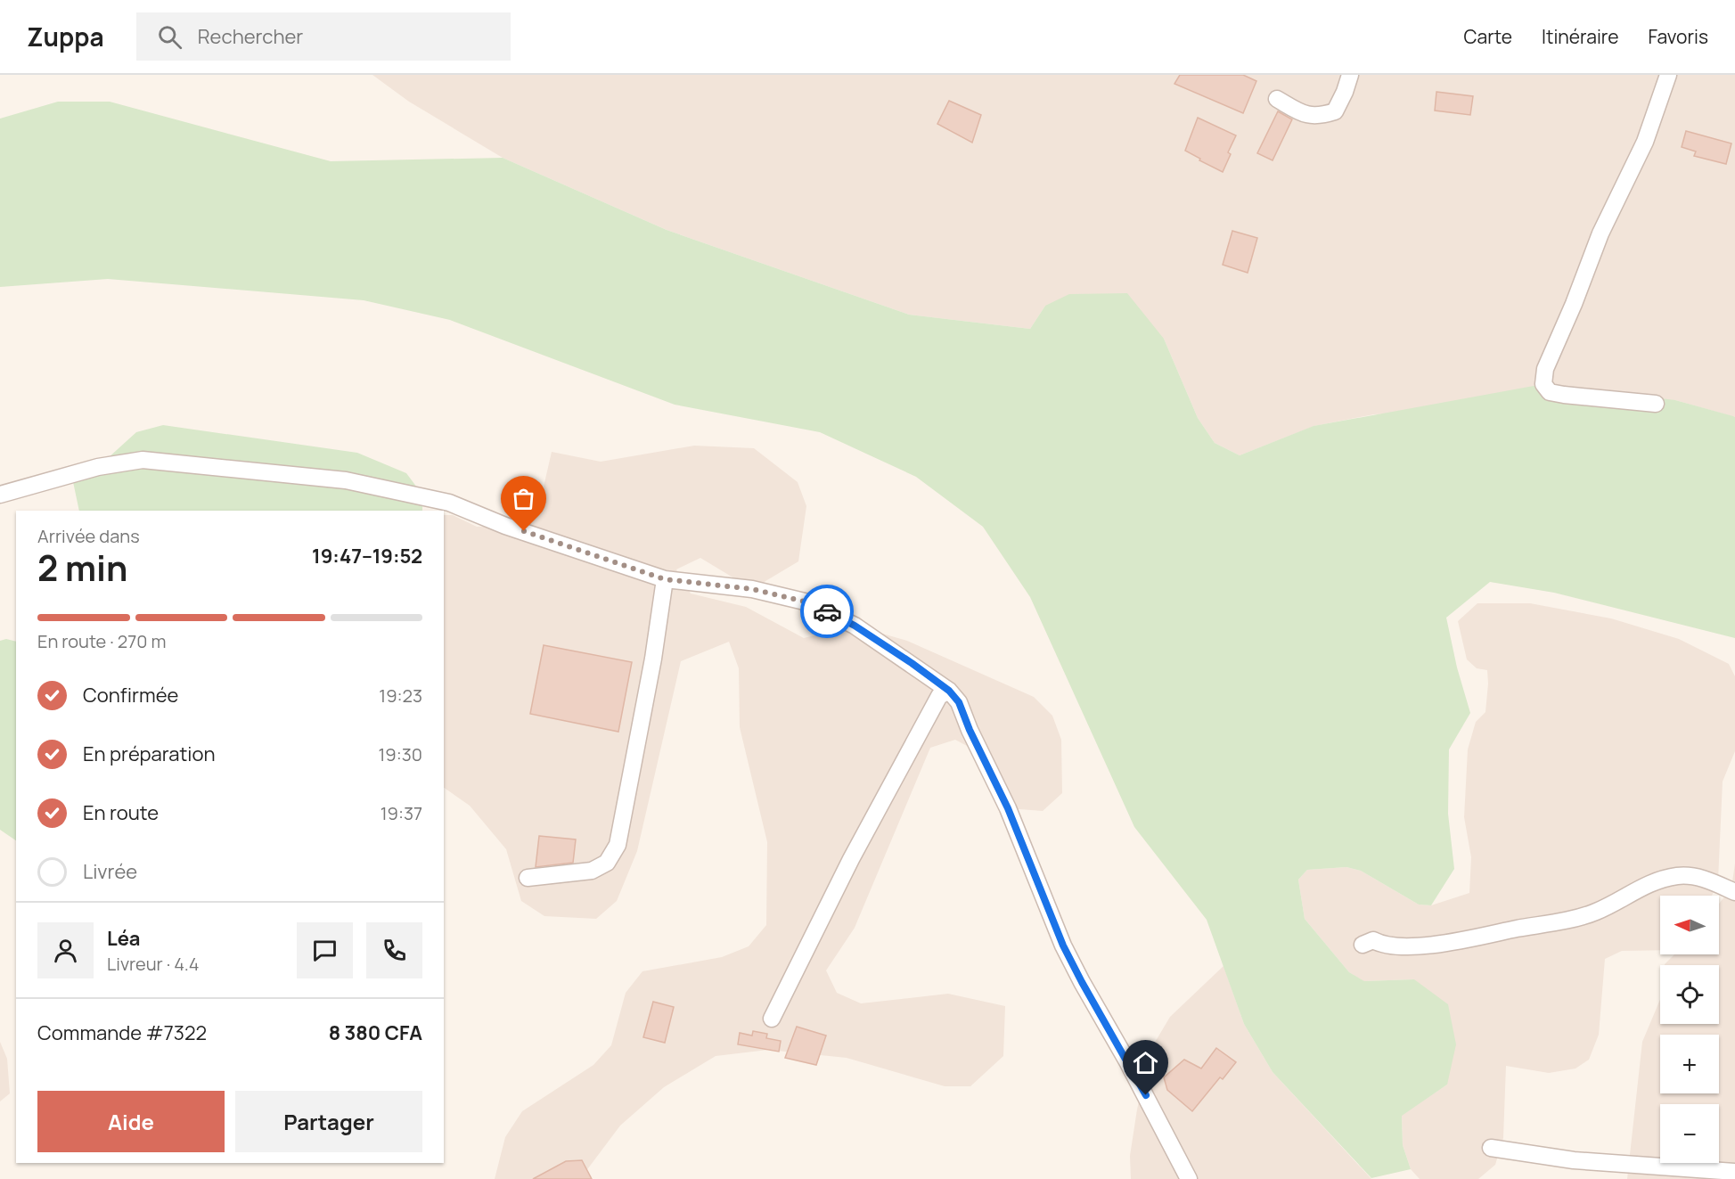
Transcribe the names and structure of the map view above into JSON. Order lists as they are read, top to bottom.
{
  "north": "left",
  "page": {
    "header": "Zuppa",
    "search": "Rechercher",
    "nav": ["Carte", "Itinéraire", "Favoris"],
    "heading": ["2 min", "Arrivée dans", "19:47–19:52"],
    "panel": [
      "Léa",
      "Livreur · 4.4",
      "Commande #7322",
      "8 380 CFA"
    ],
    "bar": "En route · 270 m",
    "list": [
      ["Confirmée", "19:23"],
      ["En préparation", "19:30"],
      ["En route", "19:37"],
      "Livrée"
    ],
    "map_buttons": ["+", "−"],
    "buttons": ["Aide", "Partager"]
  }
}
